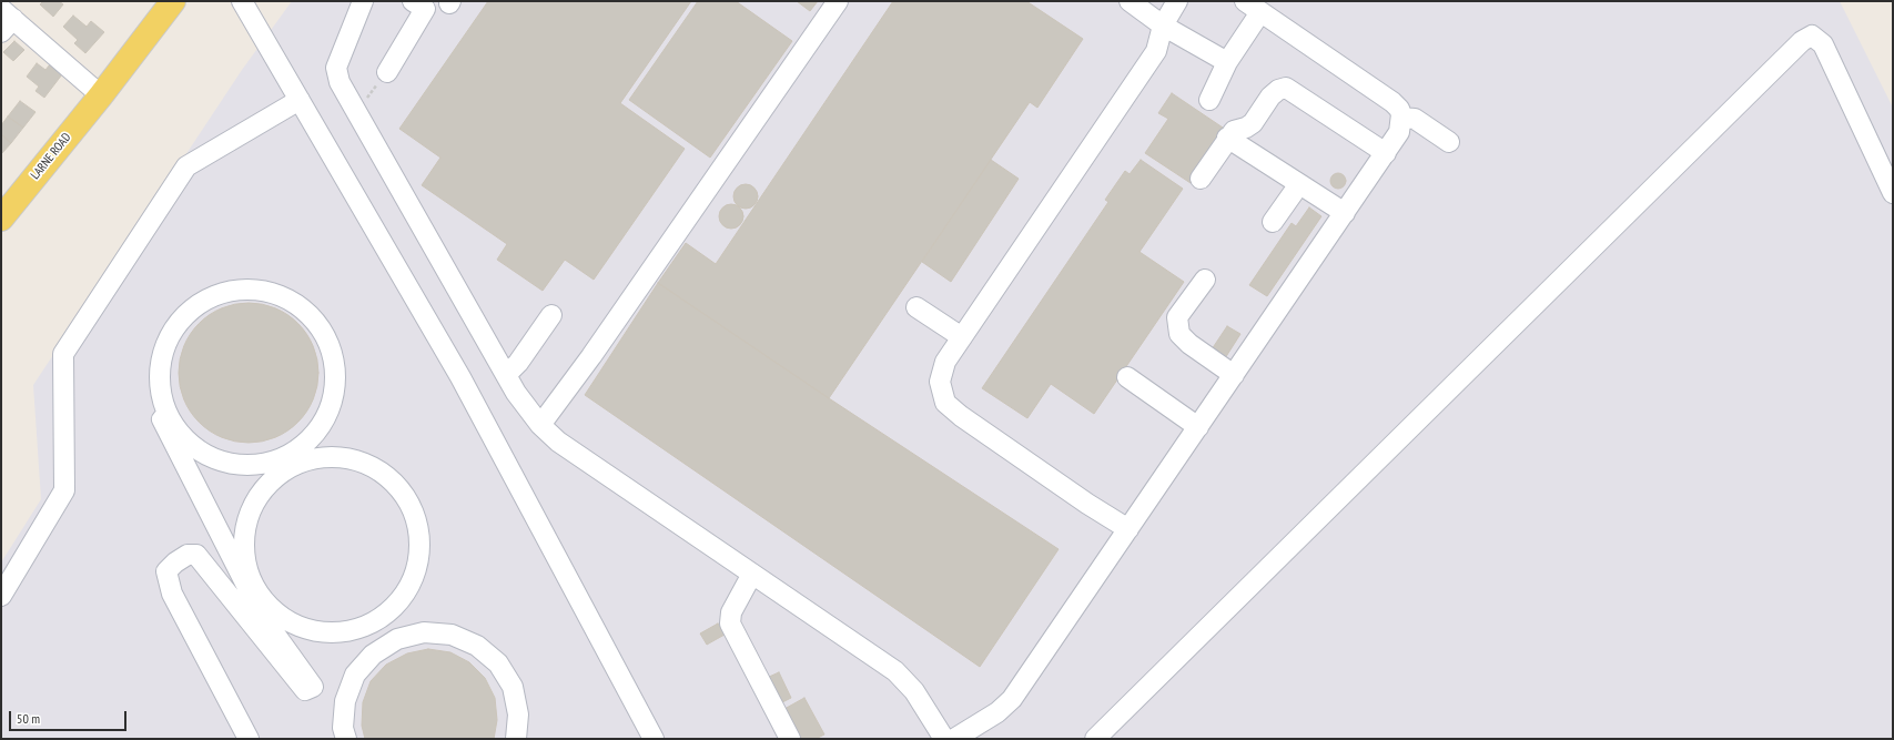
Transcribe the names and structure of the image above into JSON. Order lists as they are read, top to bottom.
{
  "streets": {
    "main road": ["LARNE ROAD"]
  },
  "scale_bar": "50 m"
}
